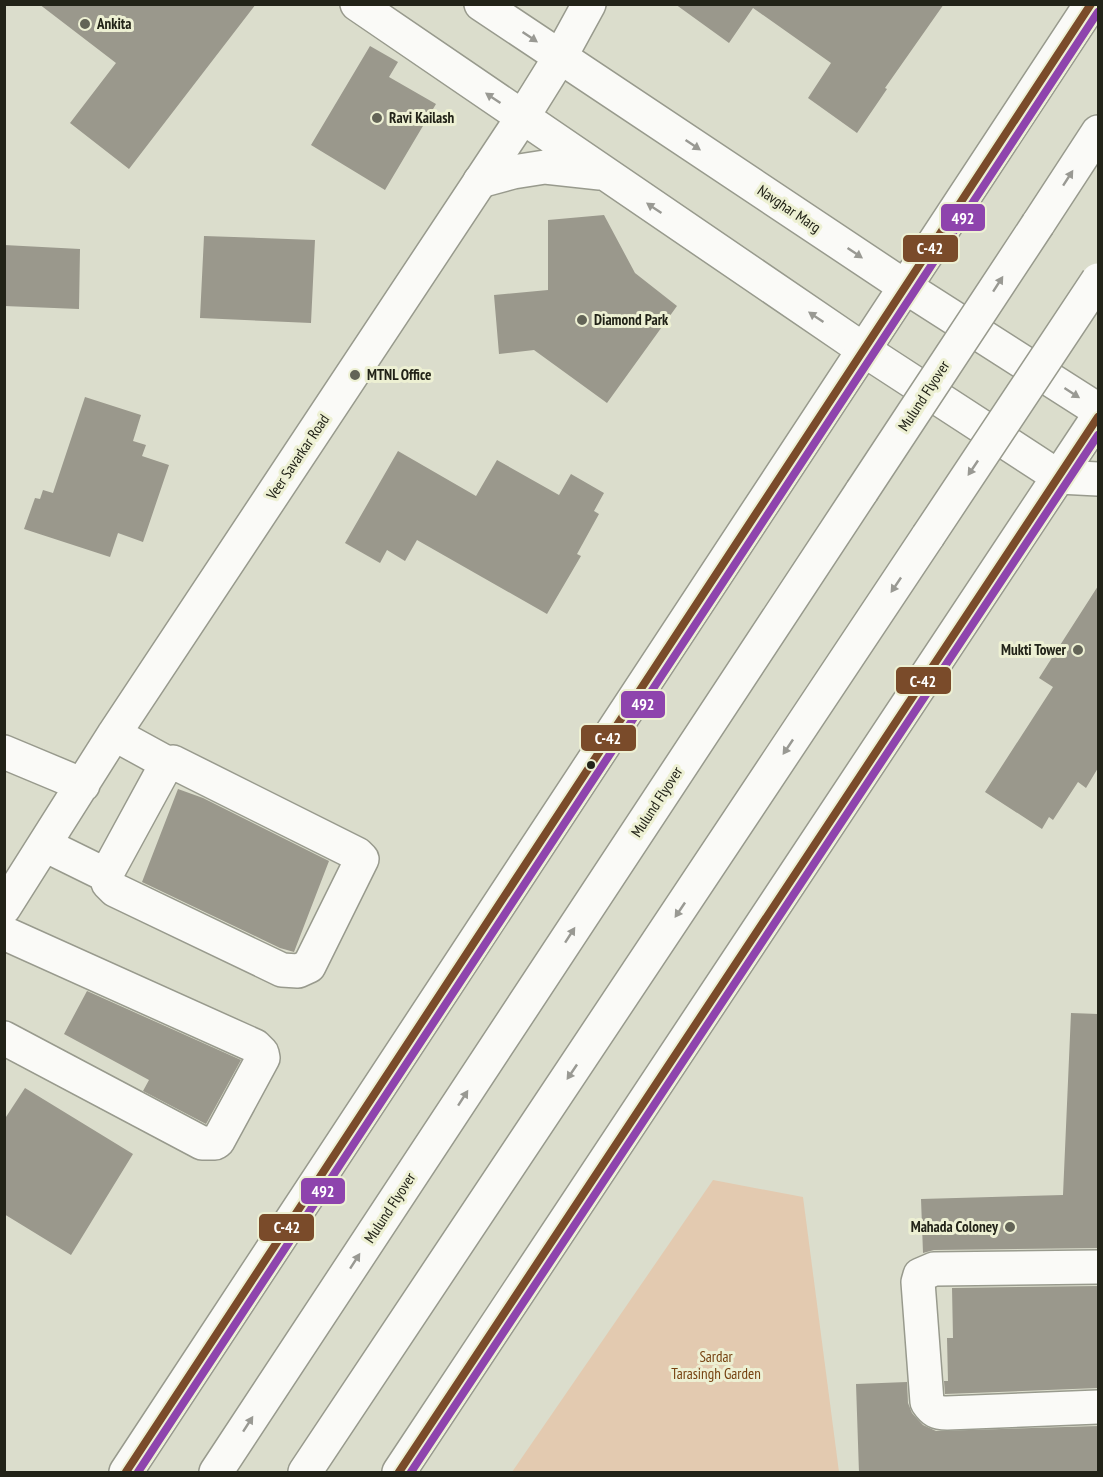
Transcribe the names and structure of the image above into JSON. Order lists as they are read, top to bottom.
{
  "streets": {
    "main road": ["Navghar Marg", "Mulund Flyover", "Veer Savarkar Road"]
  },
  "crossings": [
    ["Navghar Marg", "Veer Savarkar Road"]
  ],
  "parks": ["Sardar Tarasingh Garden"],
  "places": [
    "Ankita",
    "Ravi Kailash",
    "Diamond Park",
    "MTNL Office",
    "Mukti Tower",
    "Mahada Coloney"
  ],
  "lines": ["transit line C-42", "transit line 492"]
}
